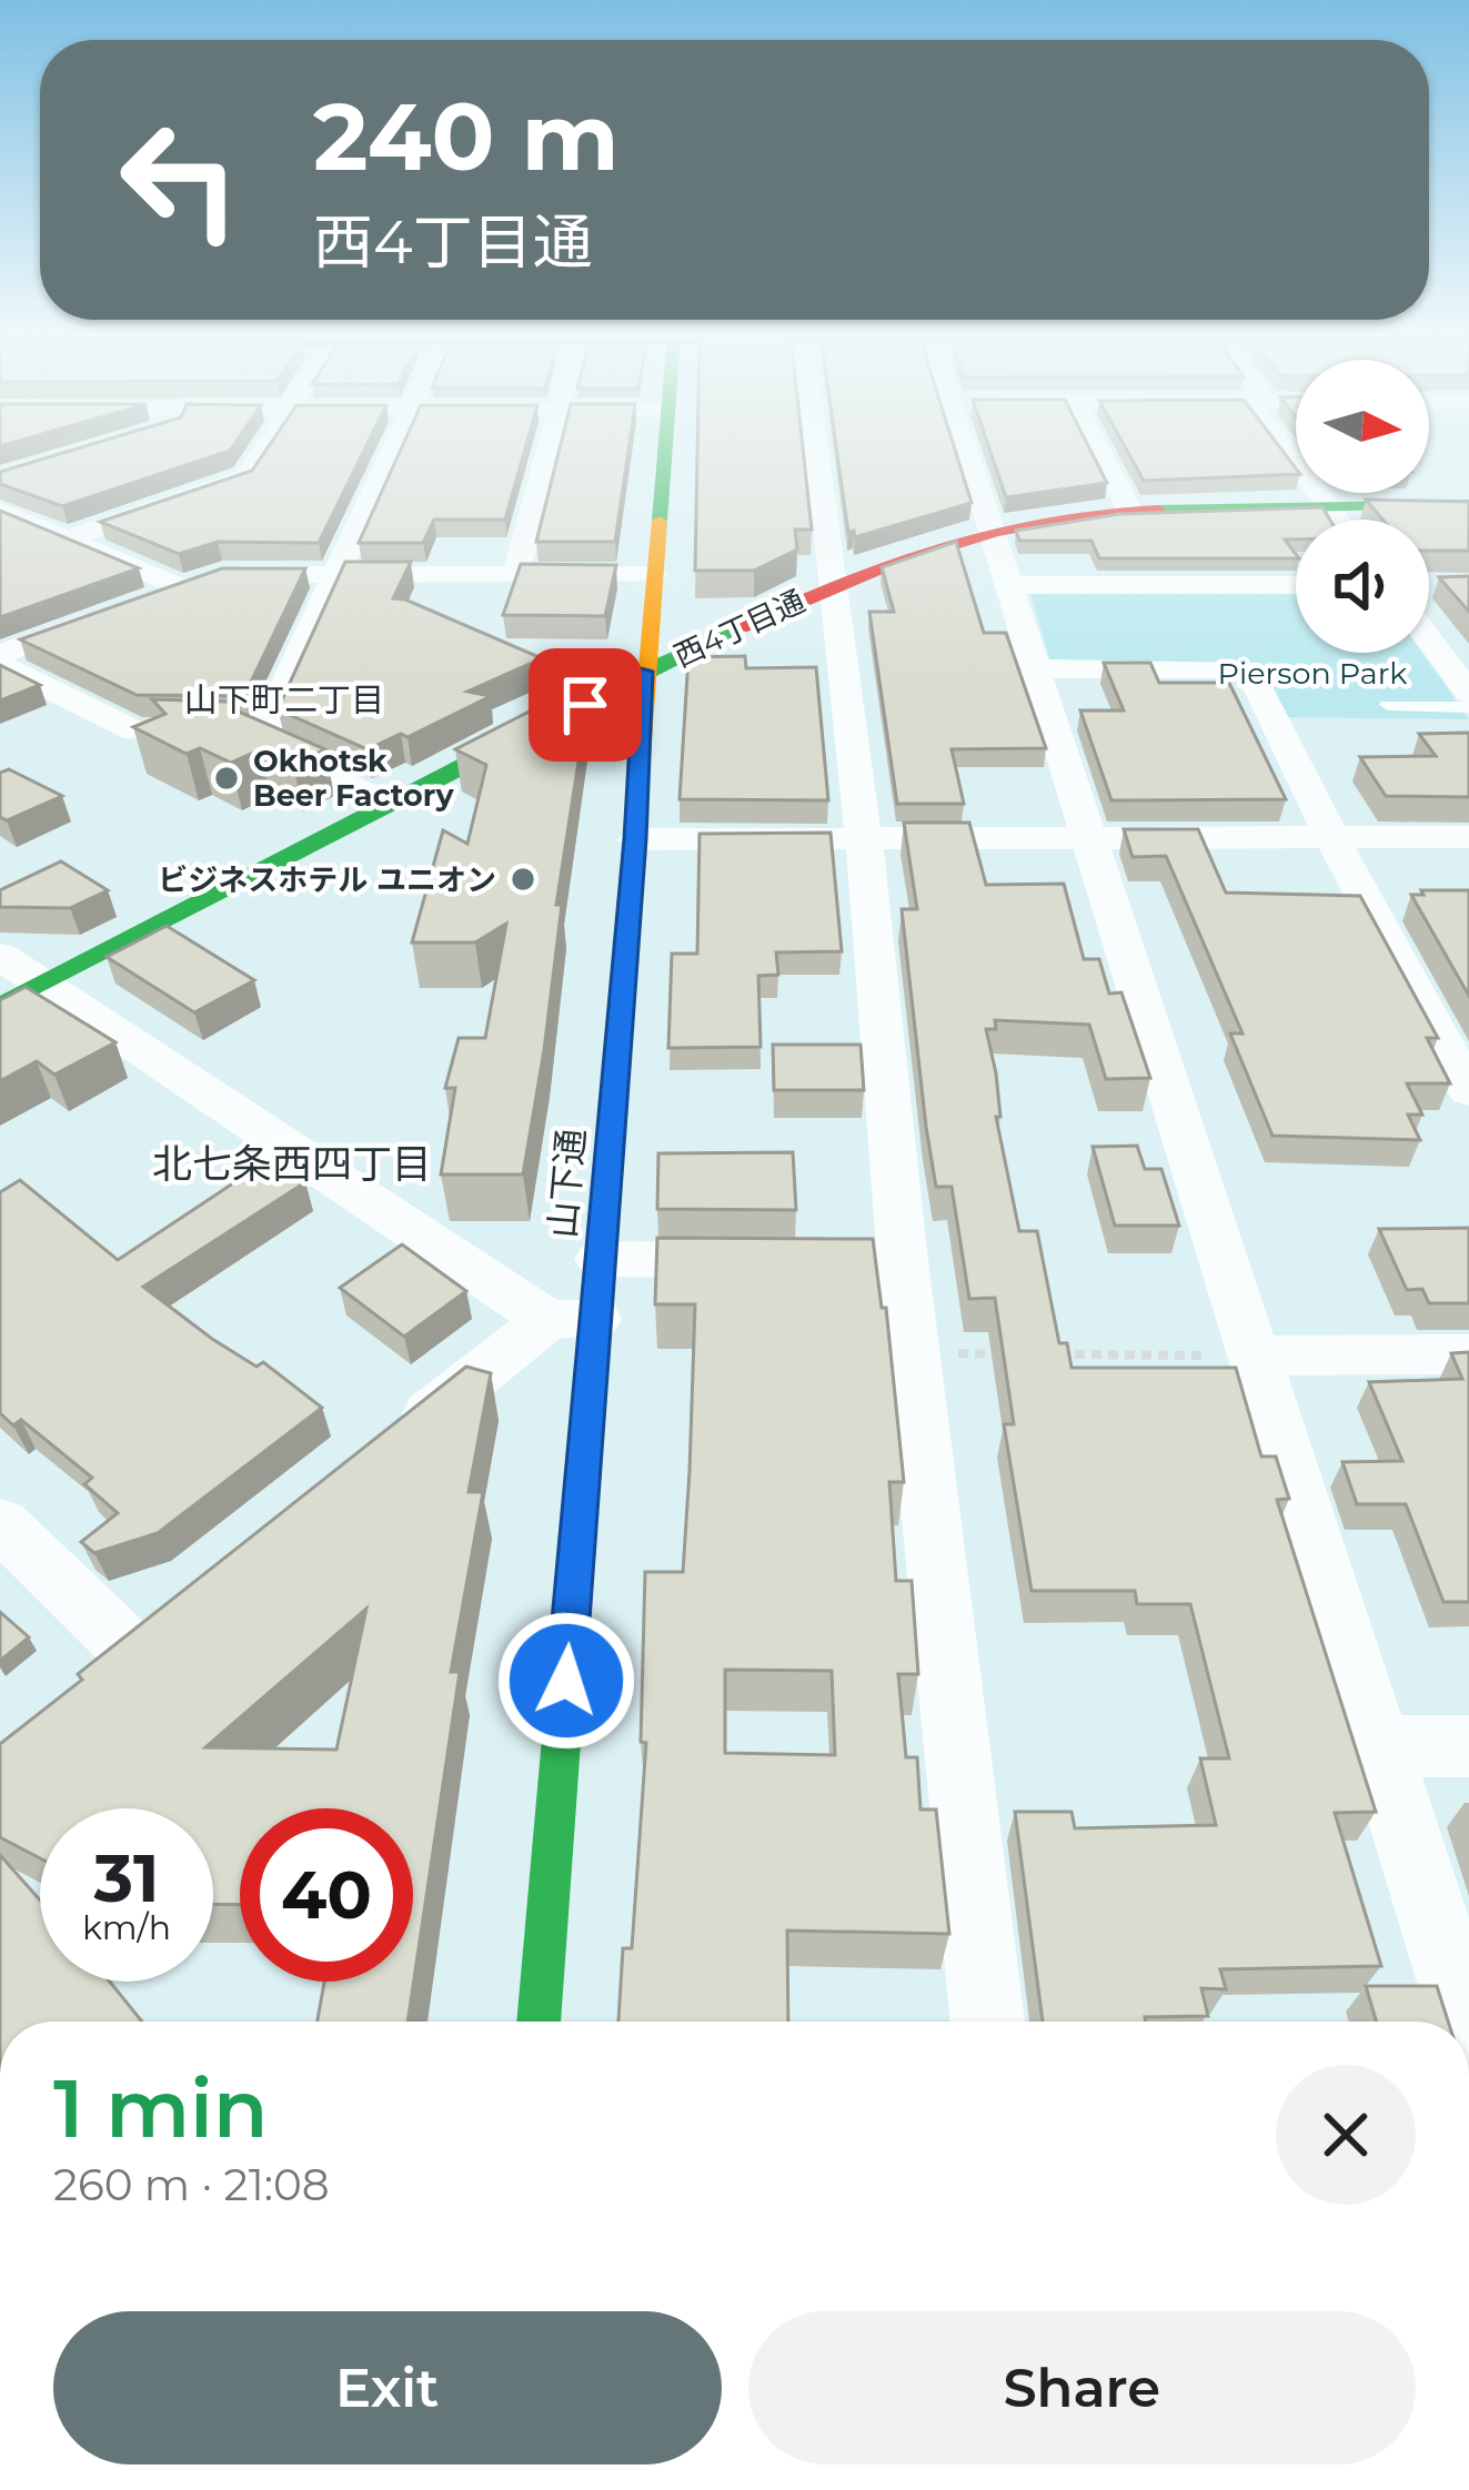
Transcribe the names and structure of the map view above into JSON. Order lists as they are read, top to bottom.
{
  "streets": {
    "street": ["西4丁目通", "山下通"]
  },
  "crossings": [
    ["西4丁目通", "山下通"]
  ],
  "districts": ["山下町二丁目", "北七条西四丁目"],
  "parks": ["Pierson Park"],
  "places": ["Okhotsk Beer Factory", "ビジネスホテル ユニオン"],
  "north": "right",
  "page": {
    "turn": ["240 m", "西4丁目通"],
    "speed": "31 km/h",
    "limit": "40",
    "heading": ["1 min", "260 m · 21:08"],
    "buttons": ["Exit", "Share"]
  }
}
